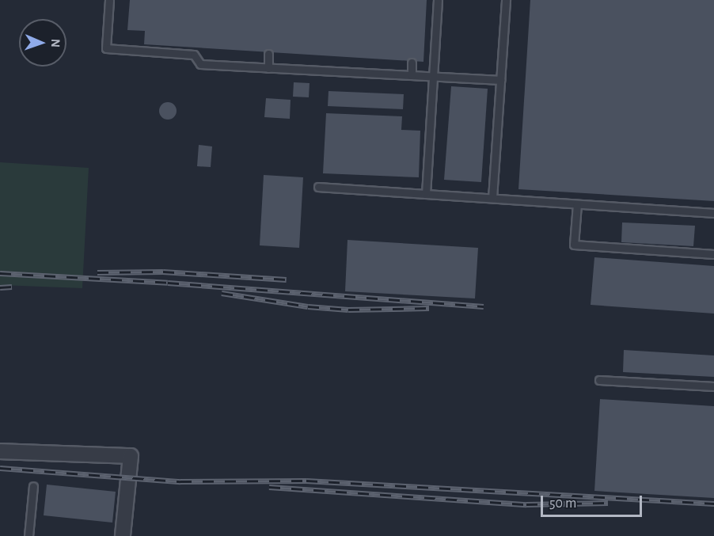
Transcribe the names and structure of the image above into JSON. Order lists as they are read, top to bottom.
{
  "scale_bar": "50 m",
  "north": "right"
}
